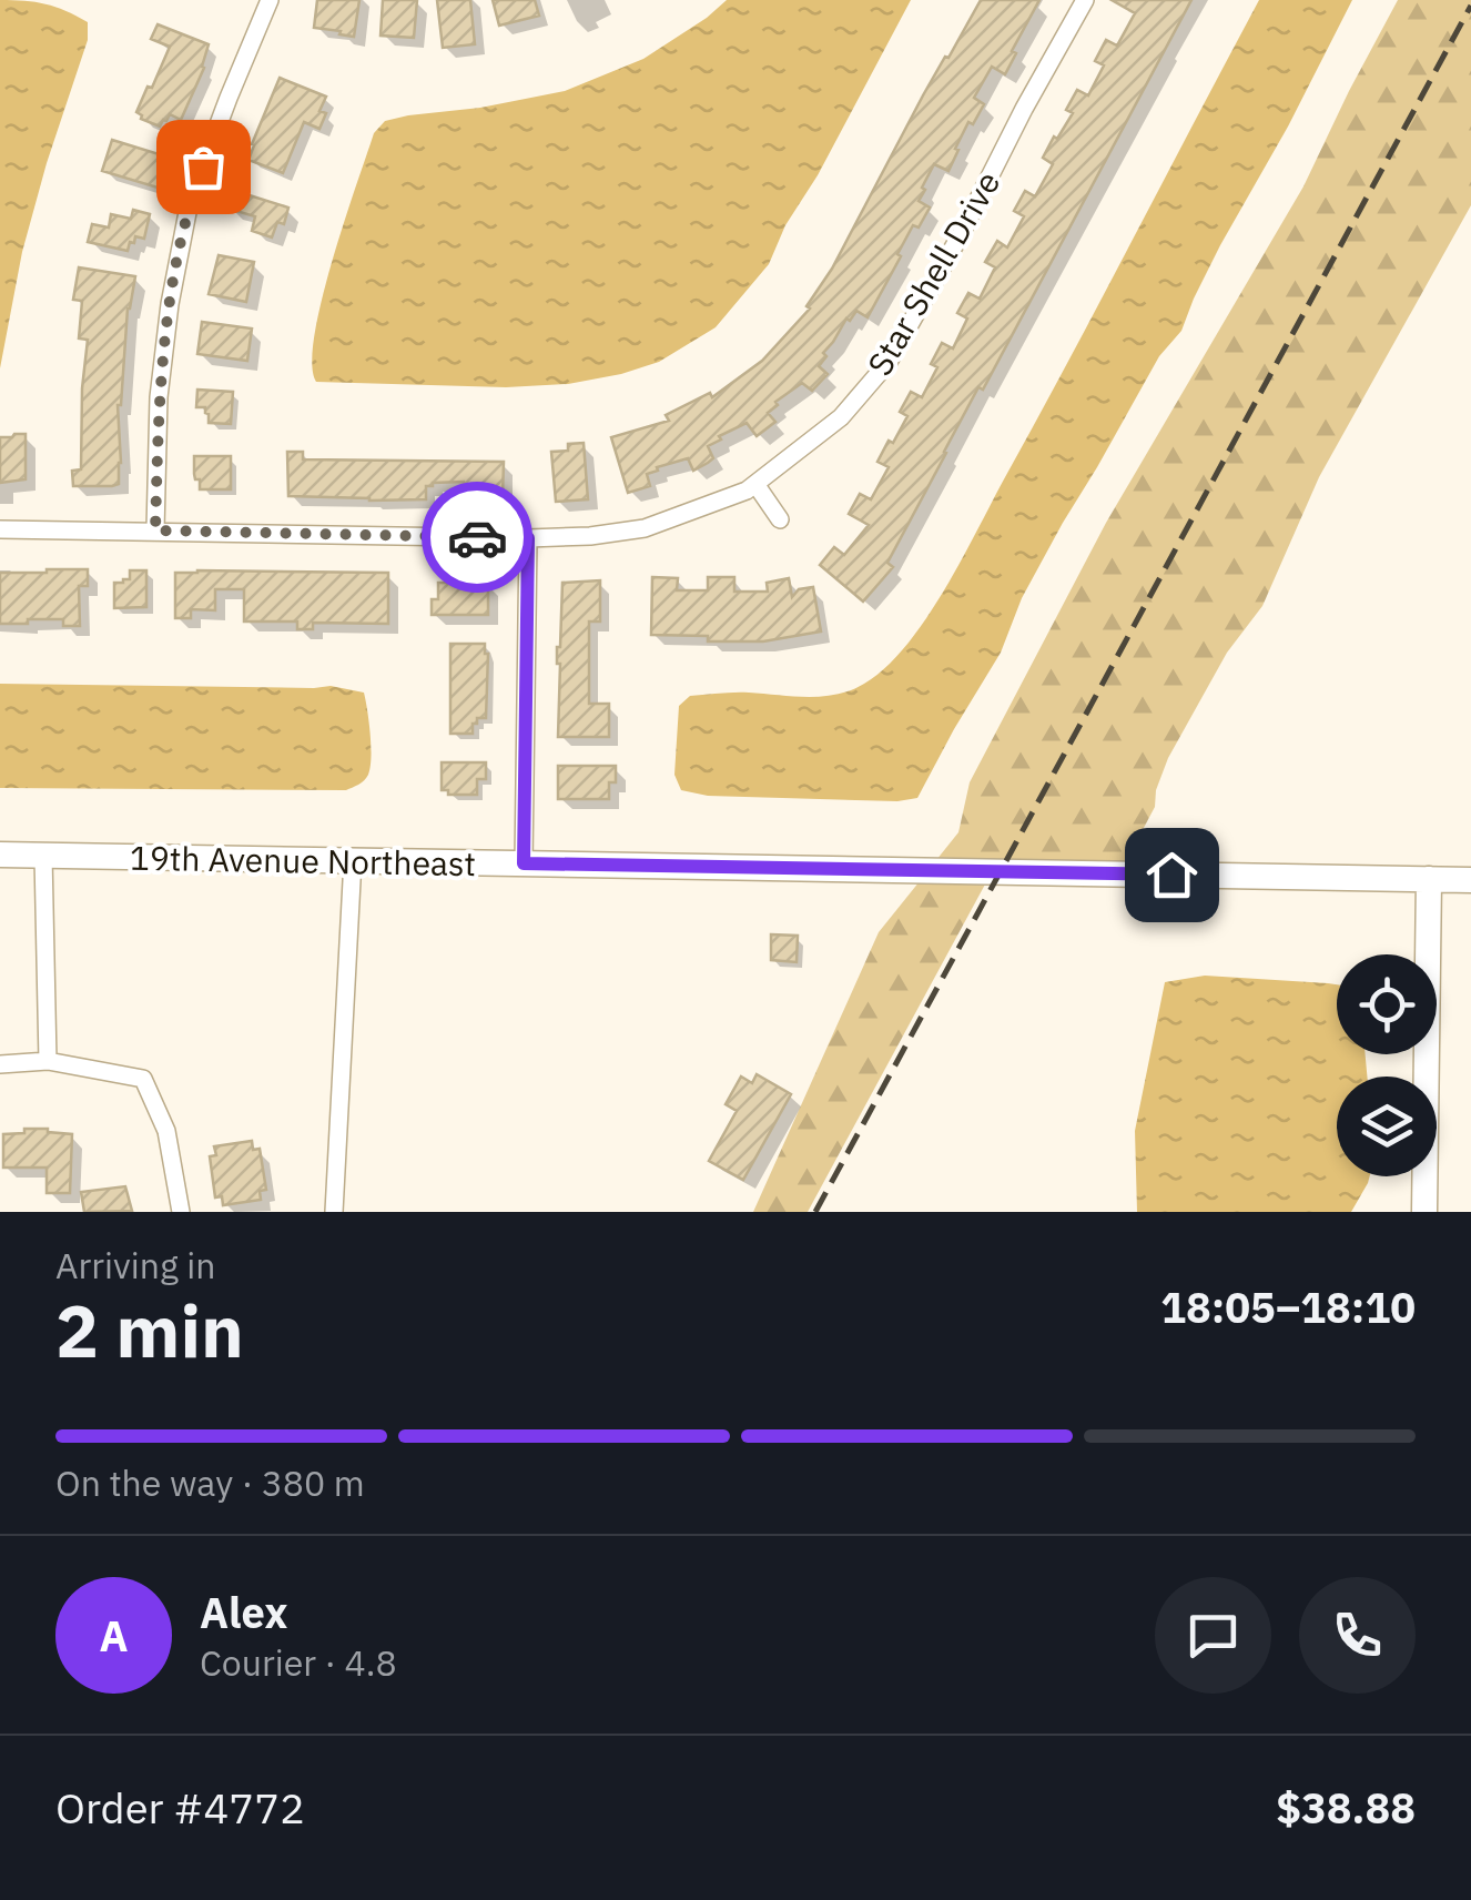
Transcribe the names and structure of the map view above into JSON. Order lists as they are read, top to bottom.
{
  "streets": {
    "street": ["Star Shell Drive", "19th Avenue Northeast"]
  },
  "page": {
    "heading": ["2 min", "Arriving in", "18:05–18:10"],
    "panel": [
      "Alex",
      "Courier · 4.8",
      "Order #4772",
      "$38.88"
    ],
    "bar": "On the way · 380 m",
    "round": "A"
  }
}
